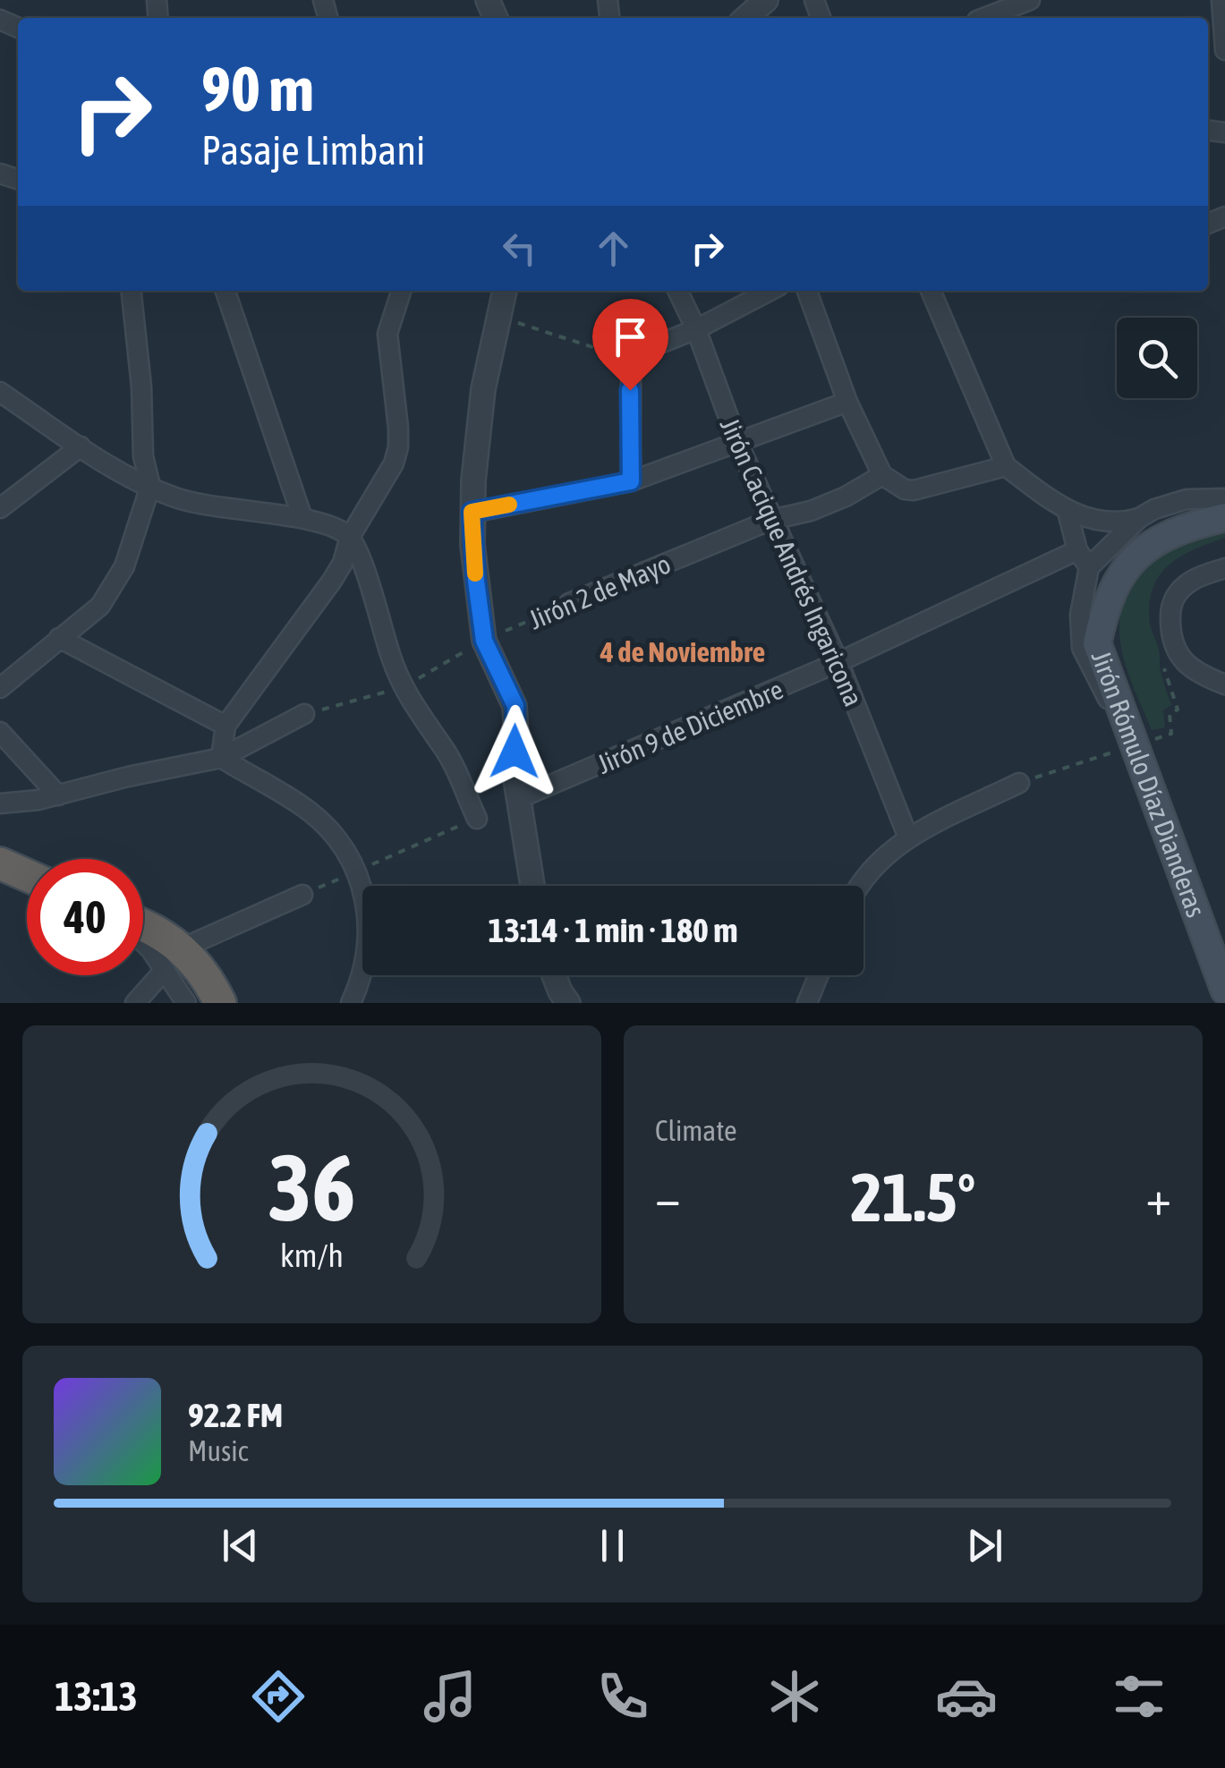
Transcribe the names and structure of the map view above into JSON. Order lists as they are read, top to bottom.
{
  "streets": {
    "main road": ["Jirón Rómulo Díaz Dianderas"],
    "street": ["Jirón Cacique Andrés Ingaricona", "Jirón 2 de Mayo", "Jirón 9 de Diciembre"]
  },
  "crossings": [
    ["Jirón Cacique Andrés Ingaricona", "Jirón 2 de Mayo"],
    ["Jirón Cacique Andrés Ingaricona", "Jirón 9 de Diciembre"]
  ],
  "districts": ["4 de Noviembre"],
  "page": {
    "turn": ["90 m", "Pasaje Limbani"],
    "limit": "40",
    "trip": "13:14 · 1 min · 180 m",
    "tile": "Climate",
    "heat": ["−", "21.5°", "+"],
    "song": ["92.2 FM", "Music"],
    "tabs": "13:13",
    "gauge": ["36", "km/h"]
  }
}
